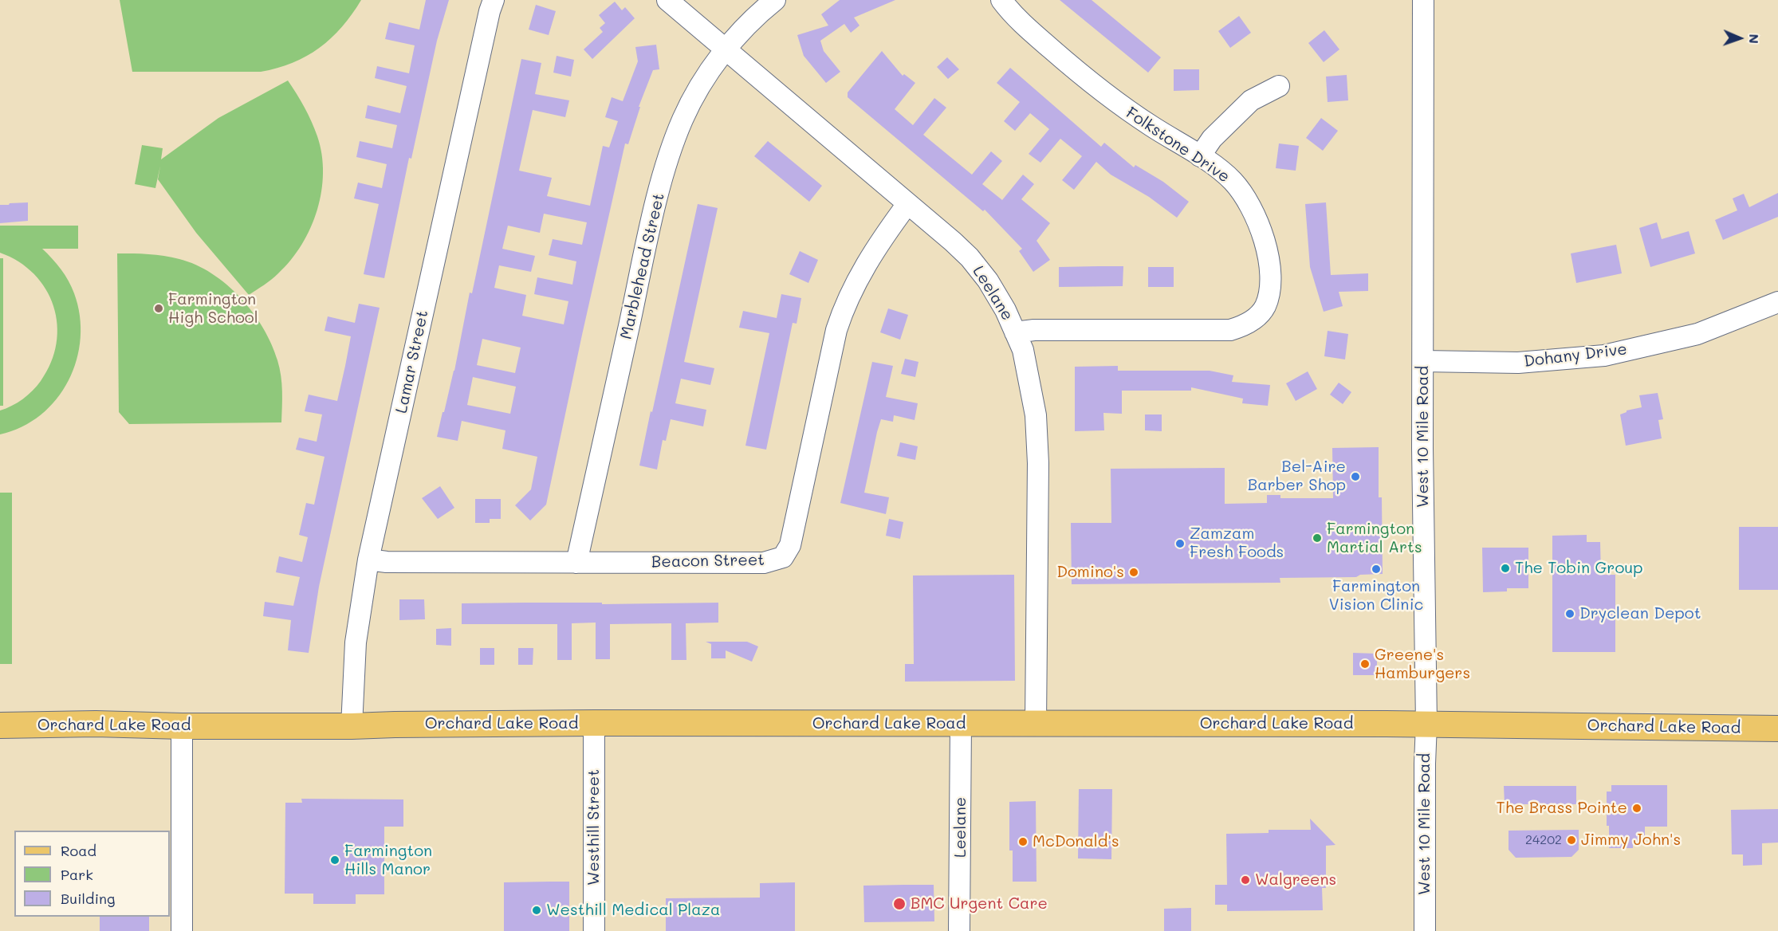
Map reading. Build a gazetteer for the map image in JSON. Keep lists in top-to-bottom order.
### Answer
{
  "streets": {
    "main road": ["Orchard Lake Road"],
    "street": [
      "Folkstone Drive",
      "Marblehead Street",
      "Leelane",
      "Dohany Drive",
      "Lamar Street",
      "West 10 Mile Road",
      "Beacon Street",
      "Westhill Street"
    ]
  },
  "crossings": [
    ["Folkstone Drive", "Leelane"],
    ["Marblehead Street", "Leelane"],
    ["Marblehead Street", "Beacon Street"],
    ["Leelane", "Beacon Street"],
    ["Leelane", "Orchard Lake Road"],
    ["Dohany Drive", "West 10 Mile Road"],
    ["Lamar Street", "Beacon Street"],
    ["Lamar Street", "Orchard Lake Road"],
    ["West 10 Mile Road", "Orchard Lake Road"],
    ["Orchard Lake Road", "Westhill Street"]
  ],
  "places": [
    "Farmington High School",
    "Bel-Aire Barber Shop",
    "Farmington Martial Arts",
    "Zamzam Fresh Foods",
    "The Tobin Group",
    "Farmington Vision Clinic",
    "Domino's",
    "Dryclean Depot",
    "Greene's Hamburgers",
    "The Brass Pointe",
    "Jimmy John's",
    "McDonald's",
    "Farmington Hills Manor",
    "Walgreens",
    "BMC Urgent Care",
    "Westhill Medical Plaza"
  ],
  "house_numbers": ["24202"],
  "legend": ["Road", "Park", "Building"],
  "north": "right"
}
